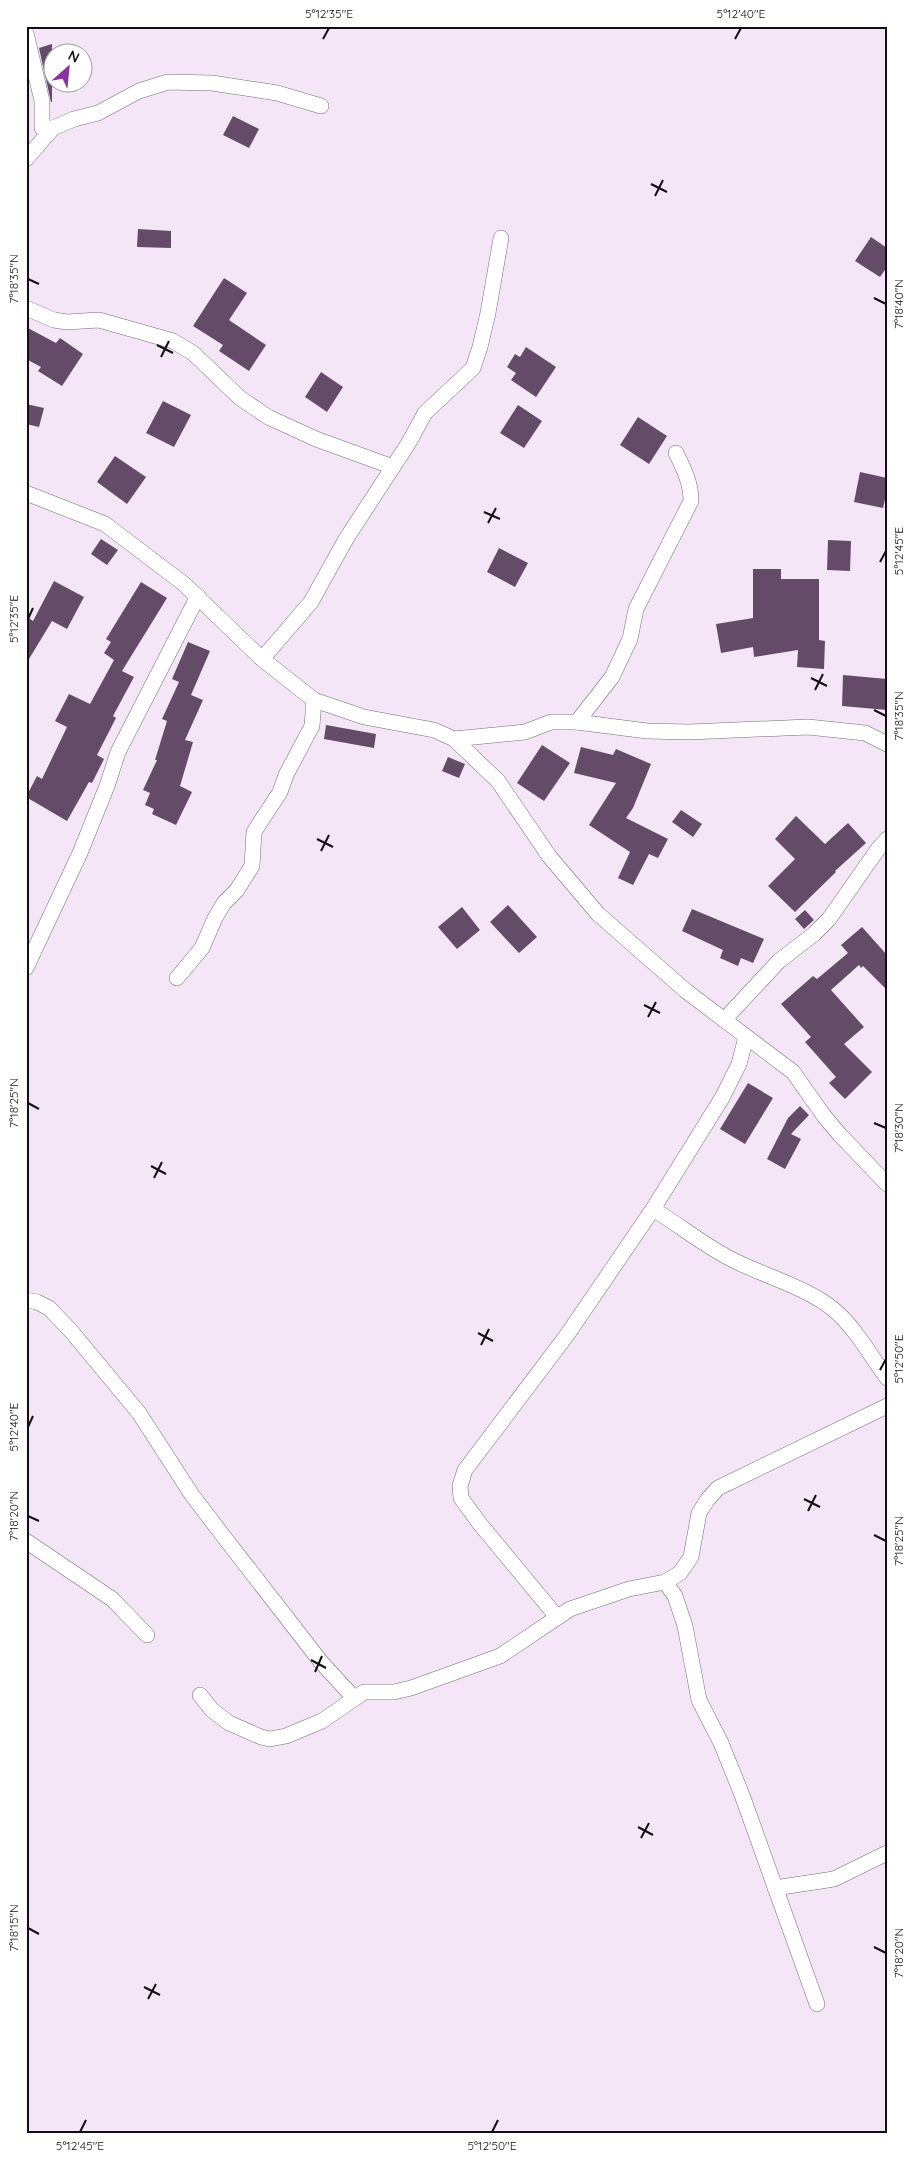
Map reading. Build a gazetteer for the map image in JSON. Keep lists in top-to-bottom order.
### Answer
{
  "north": "top right",
  "coordinates": [
    "5°12'35\"E",
    "5°12'40\"E",
    "7°18'35\"N",
    "7°18'40\"N",
    "5°12'45\"E",
    "7°18'25\"N",
    "7°18'30\"N",
    "5°12'50\"E",
    "7°18'20\"N",
    "7°18'15\"N"
  ]
}
